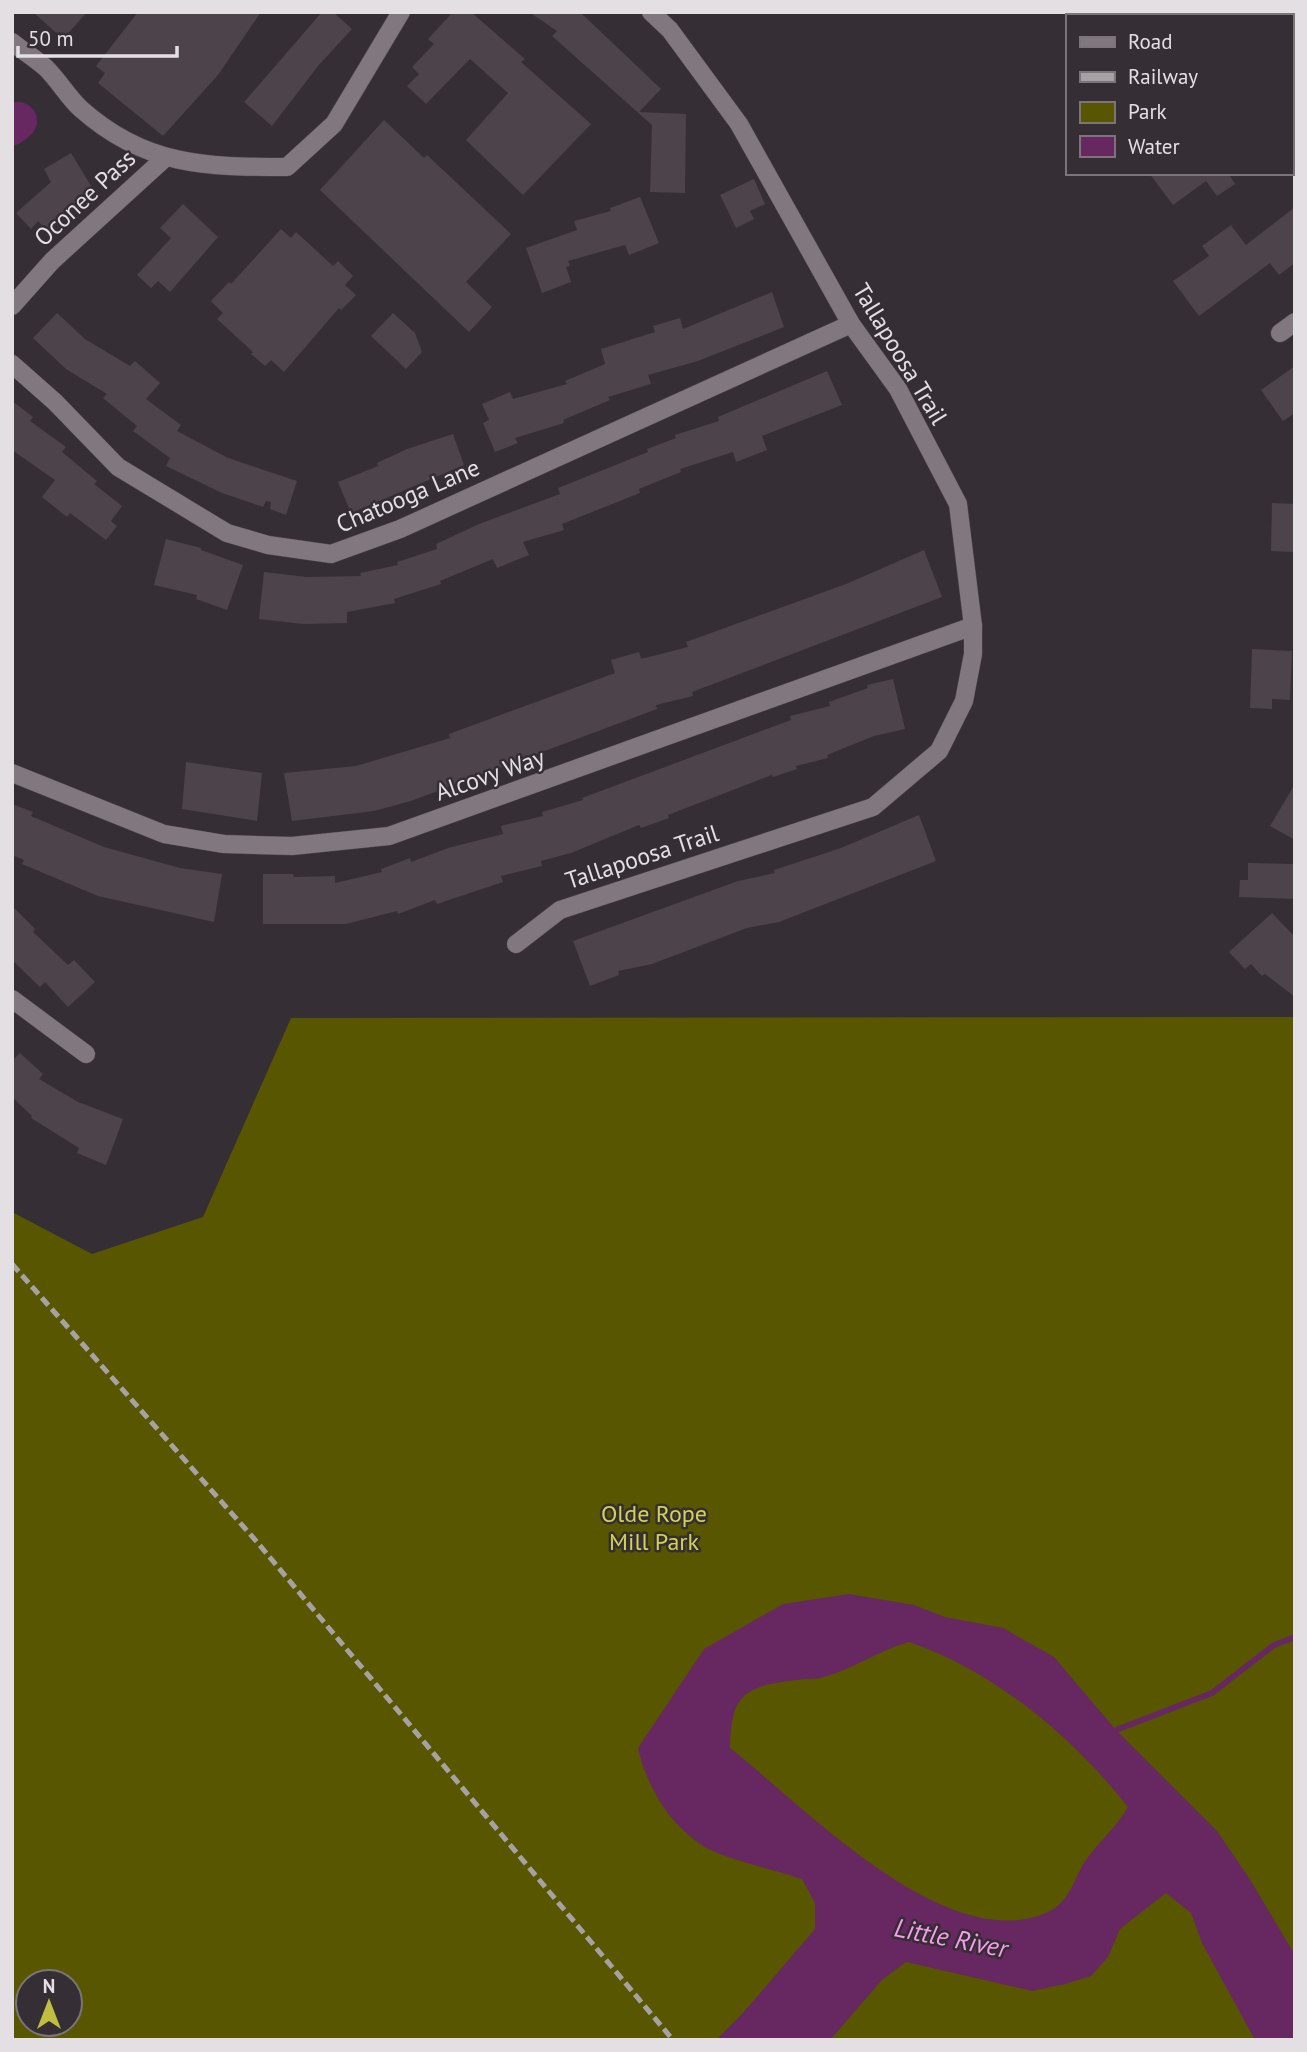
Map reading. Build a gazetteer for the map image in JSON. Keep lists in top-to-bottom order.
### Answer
{
  "streets": {
    "street": [
      "Oconee Pass",
      "Tallapoosa Trail",
      "Chatooga Lane",
      "Alcovy Way"
    ]
  },
  "crossings": [
    ["Tallapoosa Trail", "Chatooga Lane"],
    ["Tallapoosa Trail", "Alcovy Way"]
  ],
  "water": ["Little River"],
  "parks": ["Olde Rope Mill Park"],
  "legend": [
    "Road",
    "Railway",
    "Park",
    "Water"
  ],
  "scale_bar": "50 m",
  "north": "top"
}
